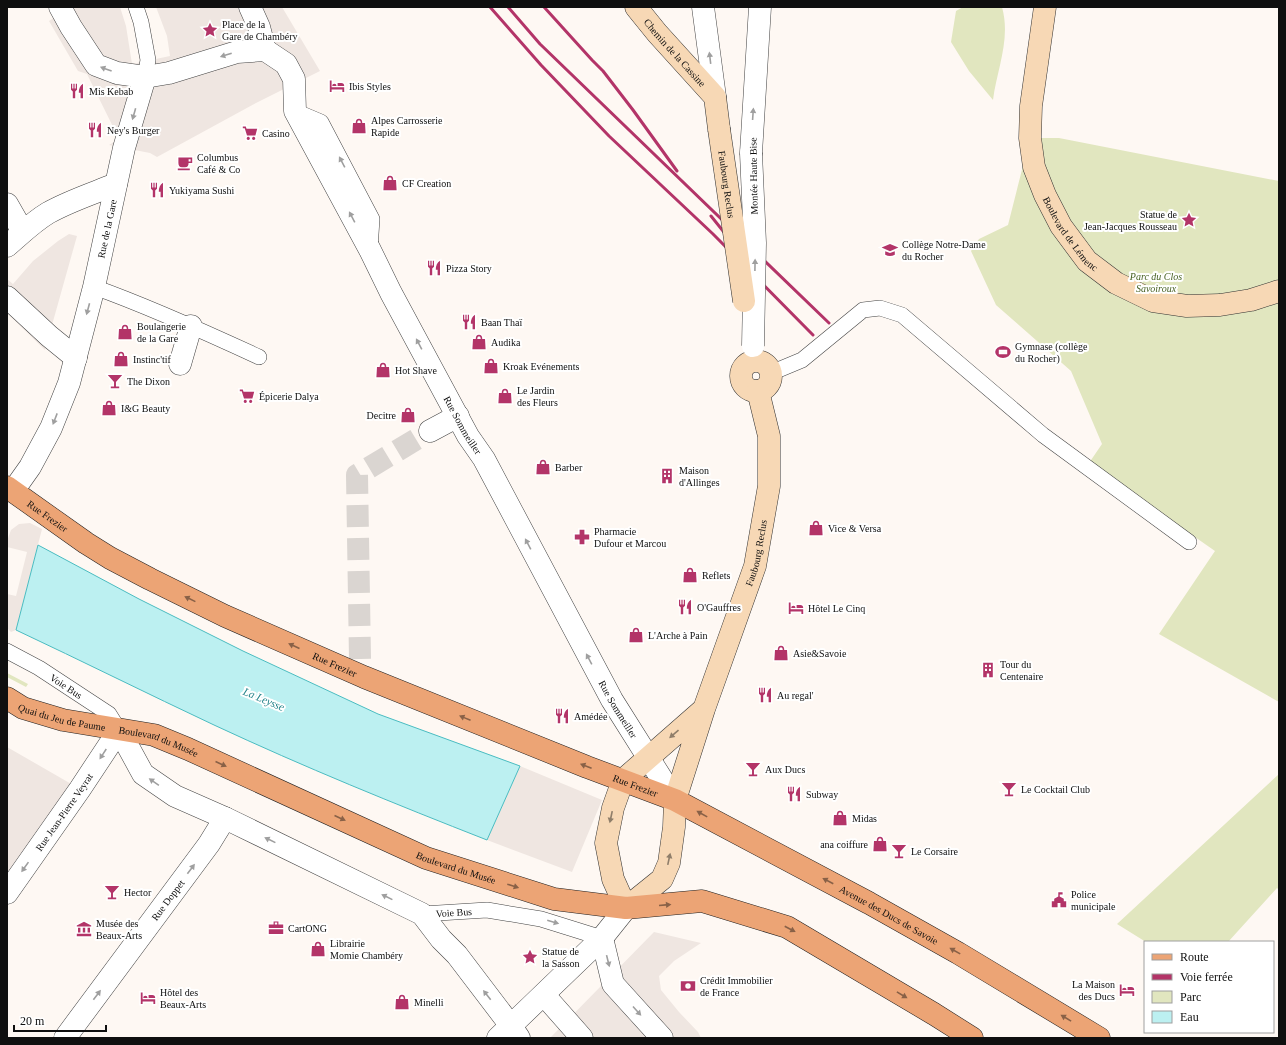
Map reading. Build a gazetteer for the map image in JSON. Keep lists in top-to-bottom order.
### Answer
{
  "streets": {
    "main road": [
      "Chemin de la Cassine",
      "Faubourg Reclus",
      "Boulevard de Lémenc",
      "Rue Frezier",
      "Quai du Jeu de Paume",
      "Boulevard du Musée",
      "Avenue des Ducs de Savoie"
    ],
    "street": [
      "Montée Haute Bise",
      "Rue de la Gare",
      "Rue Sommeiller",
      "Rue Jean-Pierre Veyrat",
      "Rue Doppet"
    ],
    "lane": ["Voie Bus"]
  },
  "crossings": [
    ["Chemin de la Cassine", "Faubourg Reclus"],
    ["Montée Haute Bise", "Faubourg Reclus"],
    ["Faubourg Reclus", "Rue Sommeiller"],
    ["Faubourg Reclus", "Rue Frezier"],
    ["Faubourg Reclus", "Boulevard du Musée"],
    ["Faubourg Reclus", "Avenue des Ducs de Savoie"],
    ["Rue de la Gare", "Rue Frezier"],
    ["Rue Sommeiller", "Rue Frezier"],
    ["Rue Sommeiller", "Avenue des Ducs de Savoie"],
    ["Rue Frezier", "Avenue des Ducs de Savoie"],
    ["Voie Bus", "Quai du Jeu de Paume"],
    ["Voie Bus", "Boulevard du Musée"],
    ["Voie Bus", "Rue Jean-Pierre Veyrat"],
    ["Quai du Jeu de Paume", "Boulevard du Musée"],
    ["Quai du Jeu de Paume", "Rue Jean-Pierre Veyrat"],
    ["Boulevard du Musée", "Rue Jean-Pierre Veyrat"],
    ["Boulevard du Musée", "Rue Doppet"]
  ],
  "one_way": [
    "Montée Haute Bise",
    "Rue de la Gare",
    "Rue Sommeiller",
    "Rue Frezier",
    "Voie Bus",
    "Rue Jean-Pierre Veyrat",
    "Rue Doppet"
  ],
  "water": ["La Leysse"],
  "parks": ["Parc du Clos Savoiroux"],
  "places": {
    "place": ["Place de la Gare de Chambéry", "Statue de Jean-Jacques Rousseau", "Statue de la Sasson"],
    "hotel": [
      "Ibis Styles",
      "Hôtel Le Cinq",
      "La Maison des Ducs",
      "Hôtel des Beaux-Arts"
    ],
    "restaurant": [
      "Mis Kebab",
      "Ney's Burger",
      "Yukiyama Sushi",
      "Pizza Story",
      "Baan Thaï",
      "O'Gauffres",
      "Au regal'",
      "Amédée",
      "Subway"
    ],
    "shop": [
      "Alpes Carrosserie Rapide",
      "CF Creation",
      "Boulangerie de la Gare",
      "Audika",
      "Instinc'tif",
      "Kroak Evénements",
      "Hot Shave",
      "Le Jardin des Fleurs",
      "I&G Beauty",
      "Decitre",
      "Barber",
      "Vice & Versa",
      "Reflets",
      "L'Arche à Pain",
      "Asie&Savoie",
      "Midas",
      "ana coiffure",
      "Librairie Momie Chambéry",
      "Minelli"
    ],
    "supermarket": ["Casino", "Épicerie Dalya"],
    "cafe": ["Columbus Café & Co"],
    "school or university": ["Collège Notre-Dame du Rocher"],
    "sports": ["Gymnase (collège du Rocher)"],
    "bar": [
      "The Dixon",
      "Aux Ducs",
      "Le Cocktail Club",
      "Le Corsaire",
      "Hector"
    ],
    "building": ["Maison d'Allinges", "Tour du Centenaire"],
    "pharmacy": ["Pharmacie Dufour et Marcou"],
    "public building": ["Police municipale"],
    "office": ["CartONG"],
    "museum": ["Musée des Beaux-Arts"],
    "bank": ["Crédit Immobilier de France"]
  },
  "legend": [
    "Route",
    "Voie ferrée",
    "Parc",
    "Eau"
  ],
  "scale_bar": "20 m"
}
